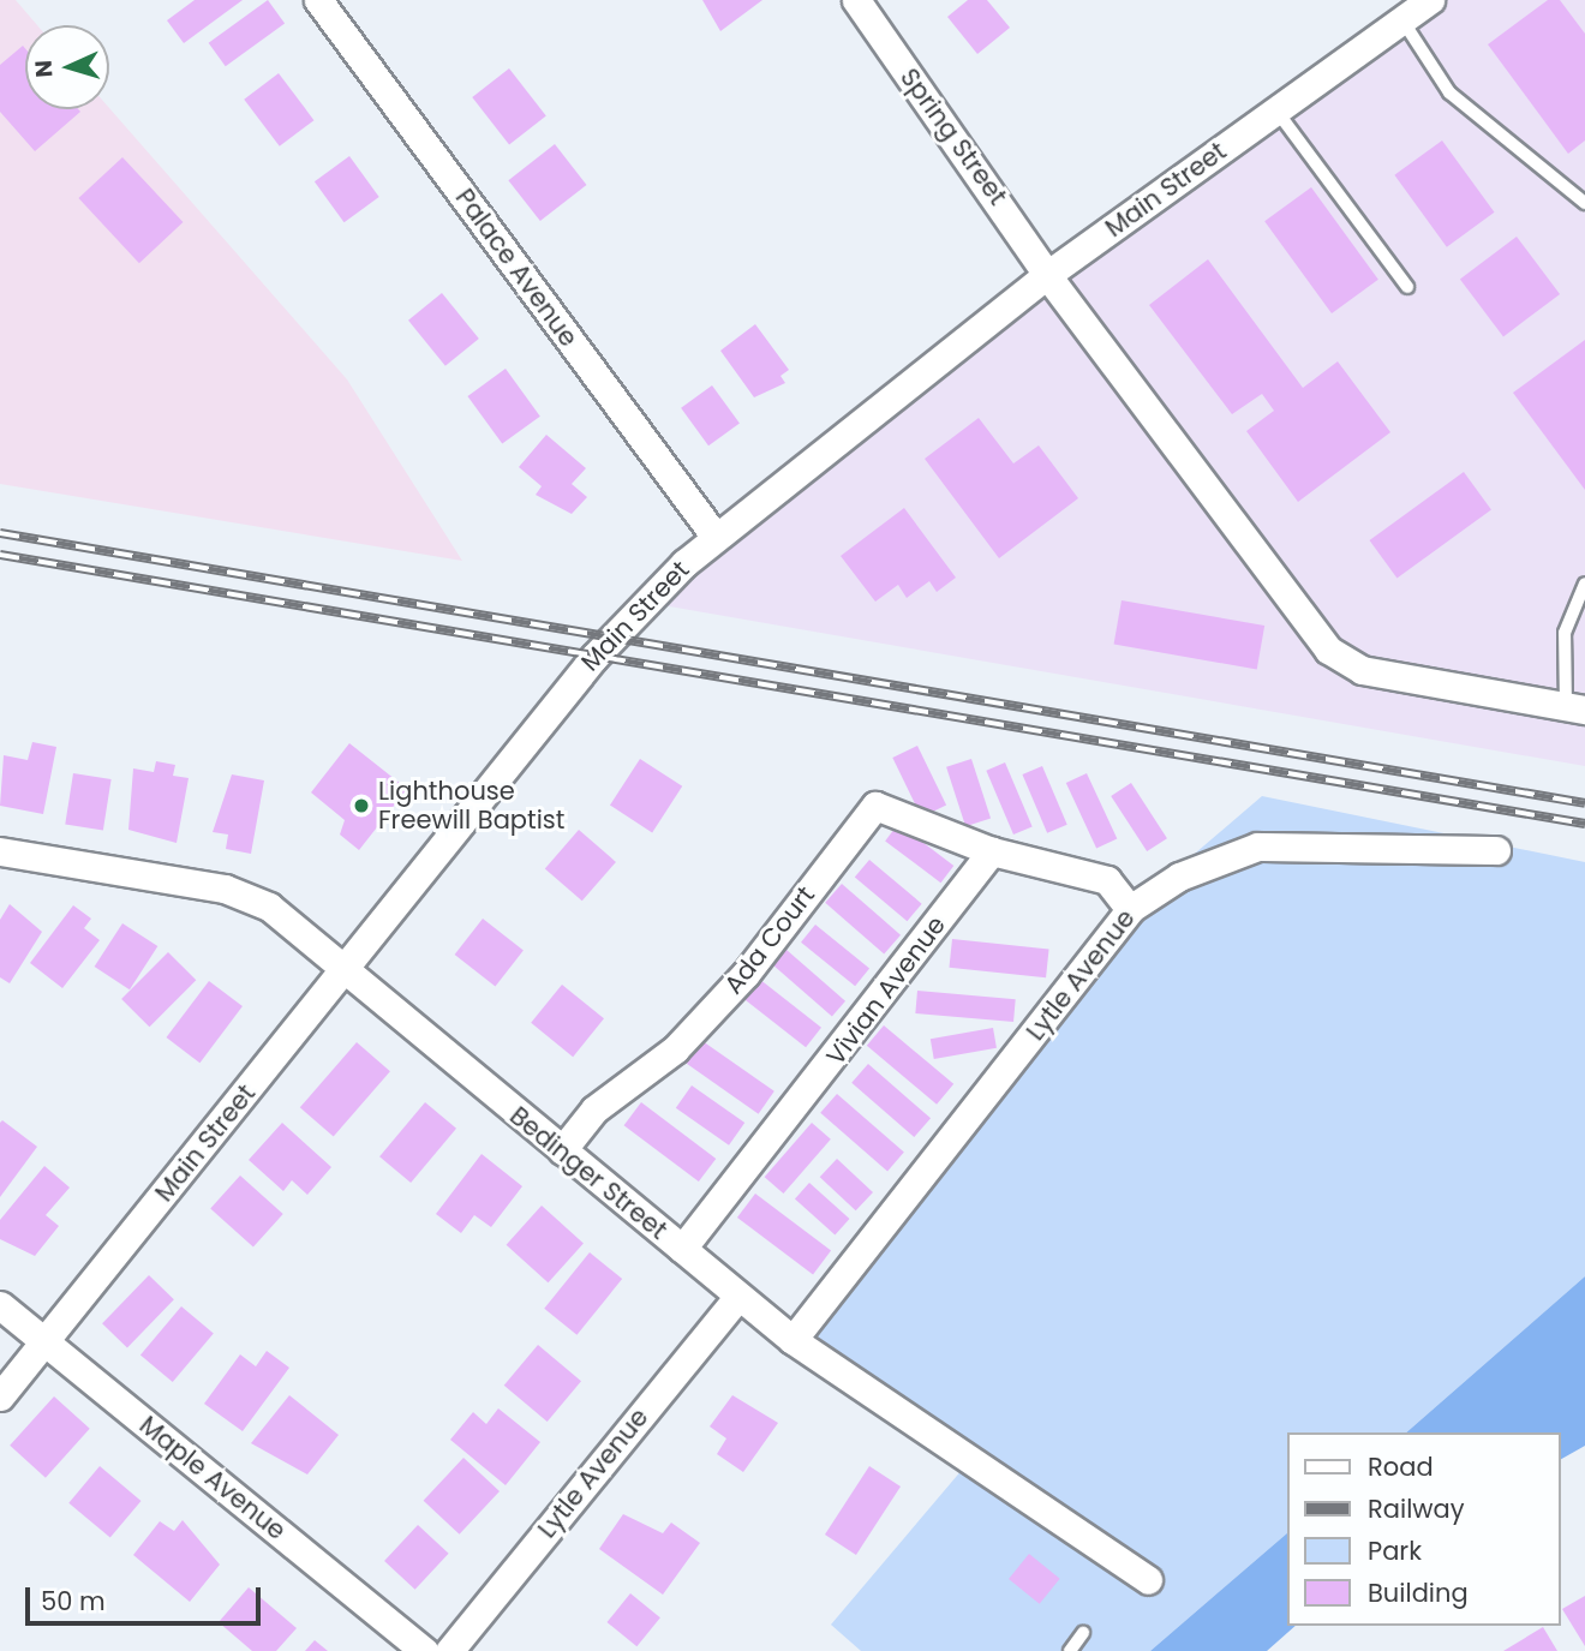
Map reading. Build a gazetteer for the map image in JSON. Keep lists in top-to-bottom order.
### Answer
{
  "streets": {
    "street": [
      "Spring Street",
      "Main Street",
      "Palace Avenue",
      "Ada Court",
      "Lytle Avenue",
      "Vivian Avenue",
      "Bedinger Street",
      "Maple Avenue"
    ]
  },
  "crossings": [
    ["Spring Street", "Main Street"],
    ["Main Street", "Palace Avenue"],
    ["Main Street", "Bedinger Street"],
    ["Main Street", "Maple Avenue"],
    ["Ada Court", "Vivian Avenue"],
    ["Ada Court", "Bedinger Street"],
    ["Lytle Avenue", "Bedinger Street"],
    ["Vivian Avenue", "Bedinger Street"]
  ],
  "places": ["Lighthouse Freewill Baptist"],
  "legend": [
    "Road",
    "Railway",
    "Park",
    "Building"
  ],
  "scale_bar": "50 m",
  "north": "left"
}
